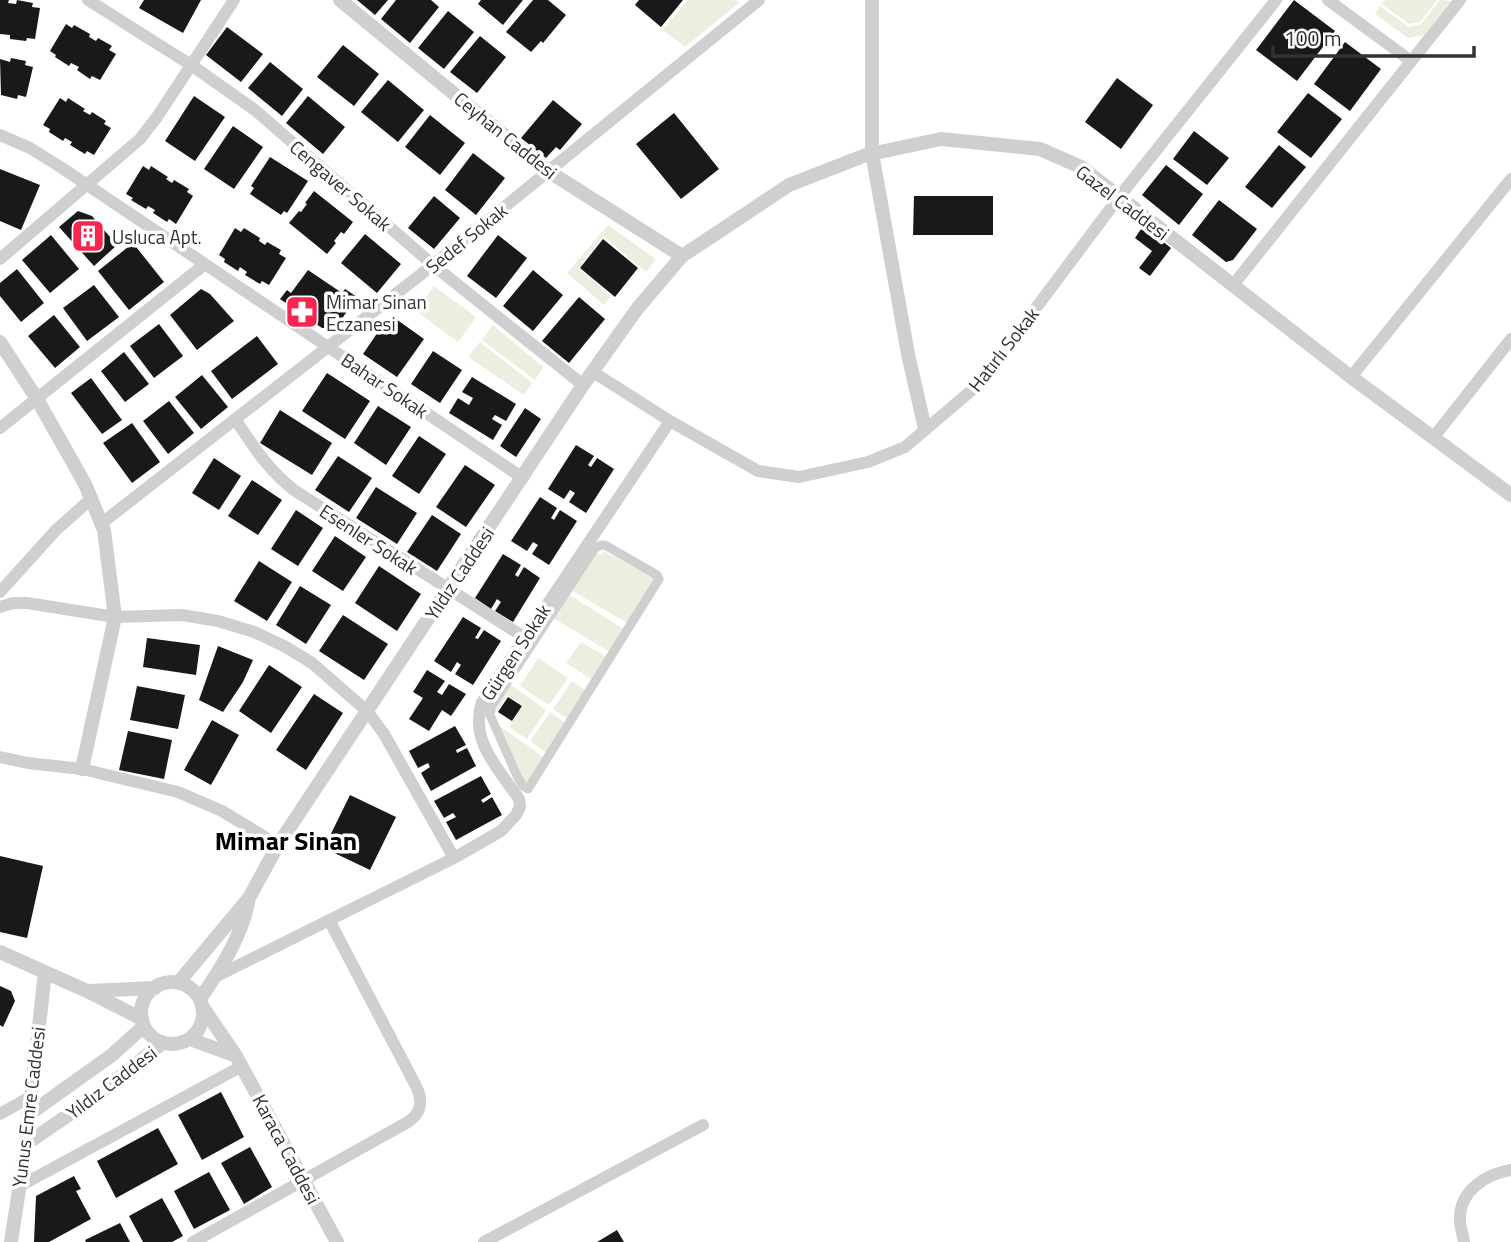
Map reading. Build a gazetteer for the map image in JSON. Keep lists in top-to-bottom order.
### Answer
{
  "streets": {
    "street": [
      "Ceyhan Caddesi",
      "Cengaver Sokak",
      "Gazel Caddesi",
      "Sedef Sokak",
      "Hatırlı Sokak",
      "Bahar Sokak",
      "Esenler Sokak",
      "Yıldız Caddesi",
      "Gürgen Sokak",
      "Yunus Emre Caddesi",
      "Karaca Caddesi"
    ]
  },
  "crossings": [
    ["Ceyhan Caddesi", "Gazel Caddesi"],
    ["Ceyhan Caddesi", "Sedef Sokak"],
    ["Ceyhan Caddesi", "Yıldız Caddesi"],
    ["Cengaver Sokak", "Sedef Sokak"],
    ["Cengaver Sokak", "Yıldız Caddesi"],
    ["Gazel Caddesi", "Hatırlı Sokak"],
    ["Gazel Caddesi", "Yıldız Caddesi"],
    ["Sedef Sokak", "Bahar Sokak"],
    ["Sedef Sokak", "Esenler Sokak"],
    ["Hatırlı Sokak", "Yıldız Caddesi"],
    ["Hatırlı Sokak", "Gürgen Sokak"],
    ["Bahar Sokak", "Yıldız Caddesi"],
    ["Esenler Sokak", "Yıldız Caddesi"],
    ["Esenler Sokak", "Gürgen Sokak"],
    ["Yıldız Caddesi", "Gürgen Sokak"],
    ["Yıldız Caddesi", "Yunus Emre Caddesi"],
    ["Yıldız Caddesi", "Karaca Caddesi"]
  ],
  "districts": ["Mimar Sinan"],
  "places": {
    "building": ["Usluca Apt."],
    "pharmacy": ["Mimar Sinan Eczanesi"]
  },
  "scale_bar": "100 m"
}
